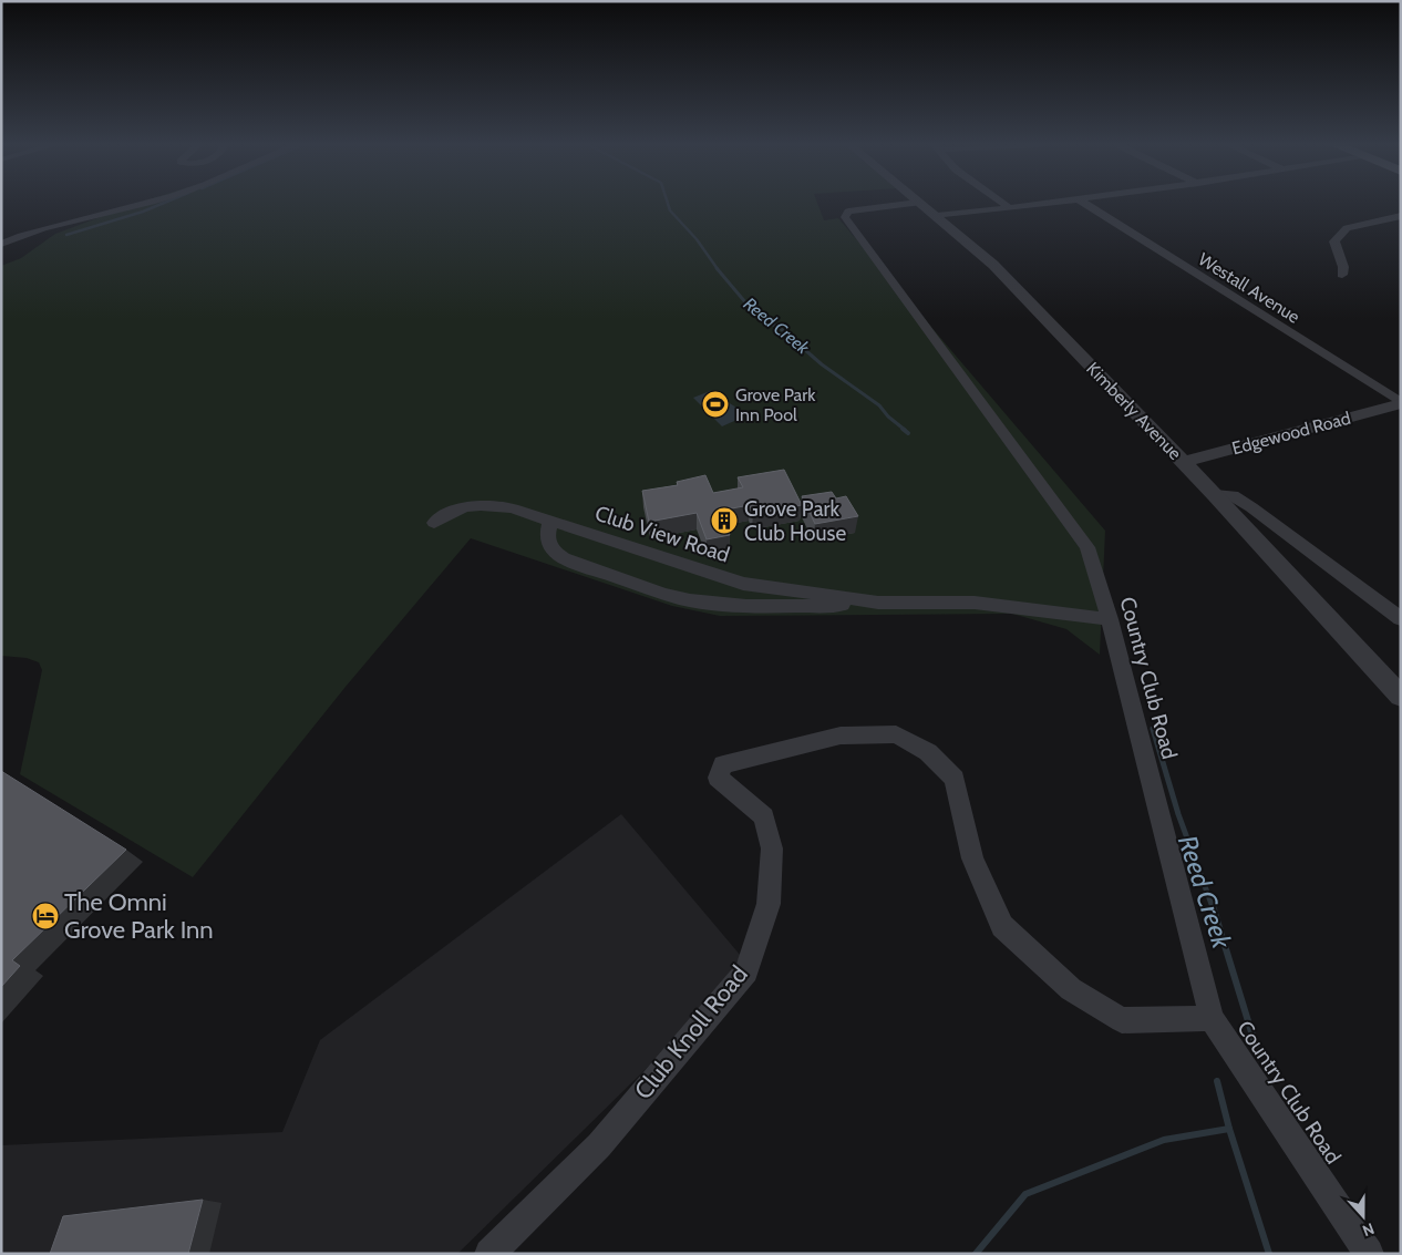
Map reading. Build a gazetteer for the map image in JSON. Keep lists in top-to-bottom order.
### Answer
{
  "streets": {
    "street": [
      "Westall Avenue",
      "Kimberly Avenue",
      "Edgewood Road",
      "Club View Road",
      "Country Club Road",
      "Club Knoll Road"
    ]
  },
  "crossings": [
    ["Westall Avenue", "Edgewood Road"],
    ["Kimberly Avenue", "Edgewood Road"],
    ["Kimberly Avenue", "Country Club Road"],
    ["Club View Road", "Country Club Road"],
    ["Country Club Road", "Club Knoll Road"]
  ],
  "water": ["Reed Creek"],
  "places": {
    "sports": ["Grove Park Inn Pool"],
    "building": ["Grove Park Club House"],
    "hotel": ["The Omni Grove Park Inn"]
  },
  "north": "bottom"
}
